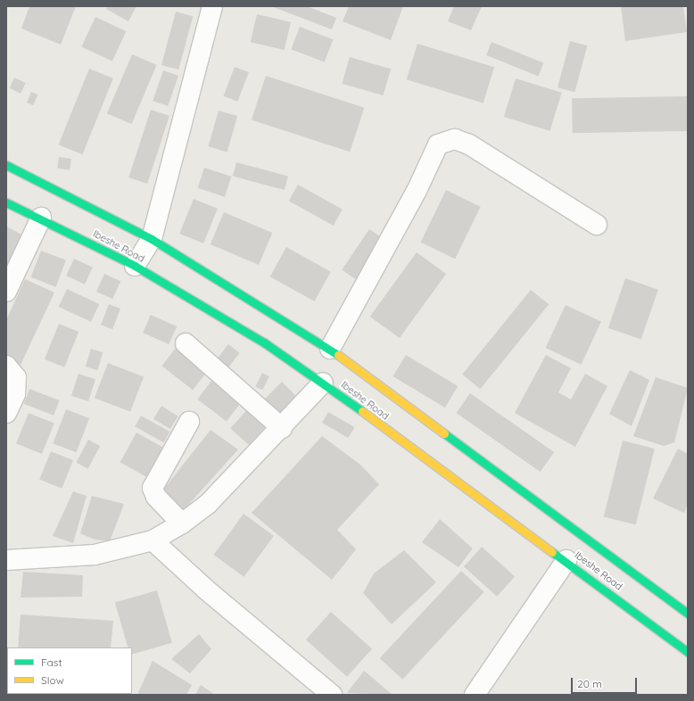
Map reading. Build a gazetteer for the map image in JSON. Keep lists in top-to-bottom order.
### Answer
{
  "streets": {
    "main road": ["Ibeshe Road"]
  },
  "legend": ["Fast", "Slow"],
  "scale_bar": "20 m"
}
